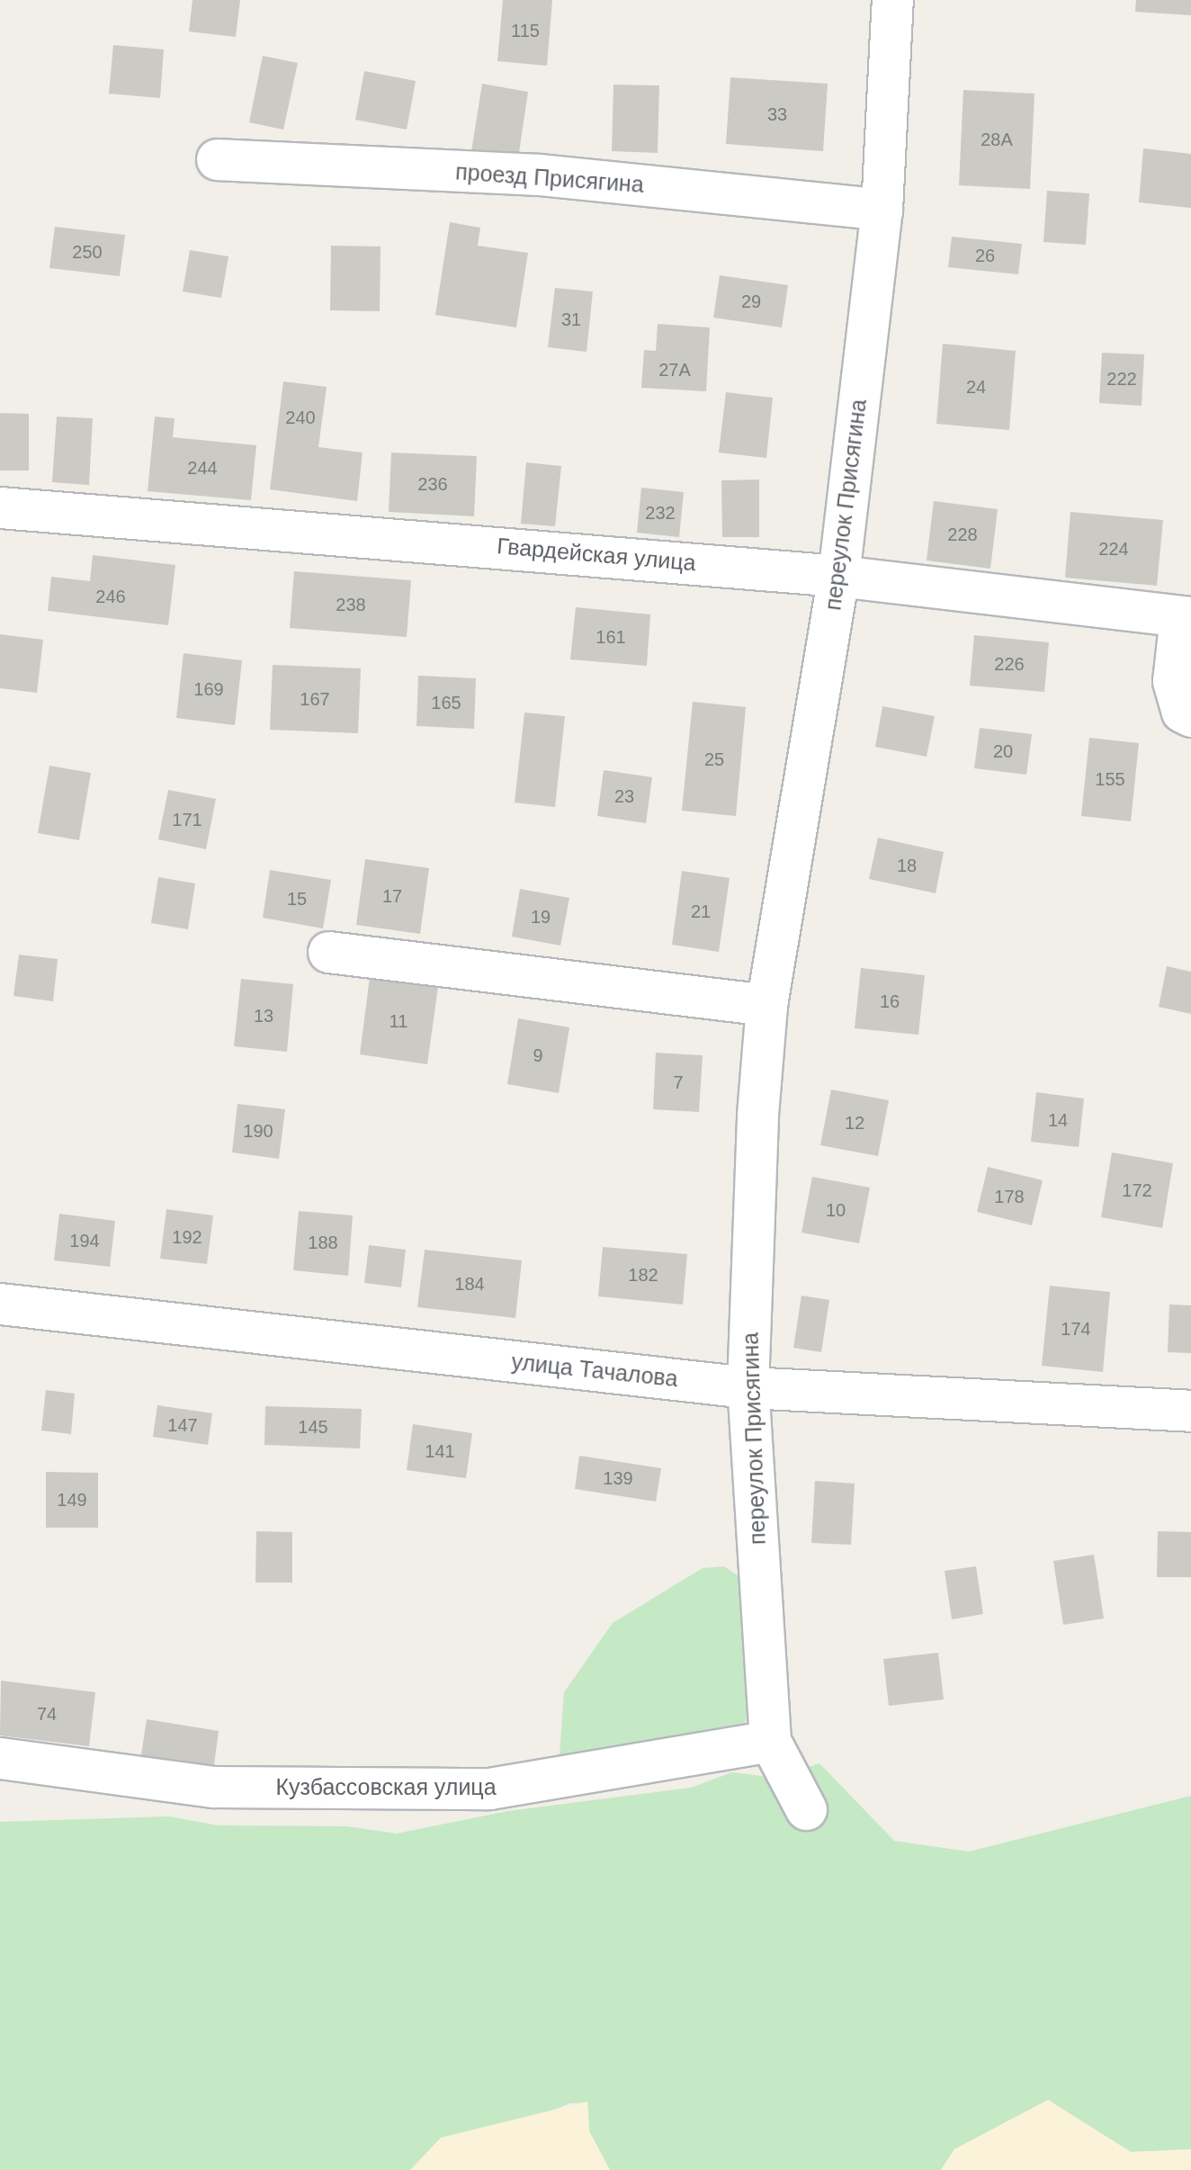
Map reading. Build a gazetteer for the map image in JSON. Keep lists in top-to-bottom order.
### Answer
{
  "streets": {
    "street": [
      "проезд Присягина",
      "переулок Присягина",
      "Гвардейская улица",
      "улица Тачалова",
      "Кузбассовская улица"
    ]
  },
  "crossings": [
    ["проезд Присягина", "переулок Присягина"],
    ["переулок Присягина", "Гвардейская улица"],
    ["переулок Присягина", "улица Тачалова"],
    ["переулок Присягина", "Кузбассовская улица"]
  ],
  "house_numbers": [
    "115",
    "33",
    "28А",
    "250",
    "26",
    "29",
    "31",
    "27А",
    "222",
    "24",
    "240",
    "244",
    "236",
    "232",
    "228",
    "224",
    "246",
    "238",
    "161",
    "226",
    "169",
    "167",
    "165",
    "20",
    "25",
    "155",
    "23",
    "171",
    "18",
    "17",
    "15",
    "21",
    "19",
    "16",
    "13",
    "11",
    "9",
    "7",
    "14",
    "12",
    "190",
    "172",
    "178",
    "10",
    "192",
    "194",
    "188",
    "182",
    "184",
    "174",
    "147",
    "145",
    "141",
    "139",
    "149",
    "74"
  ]
}
